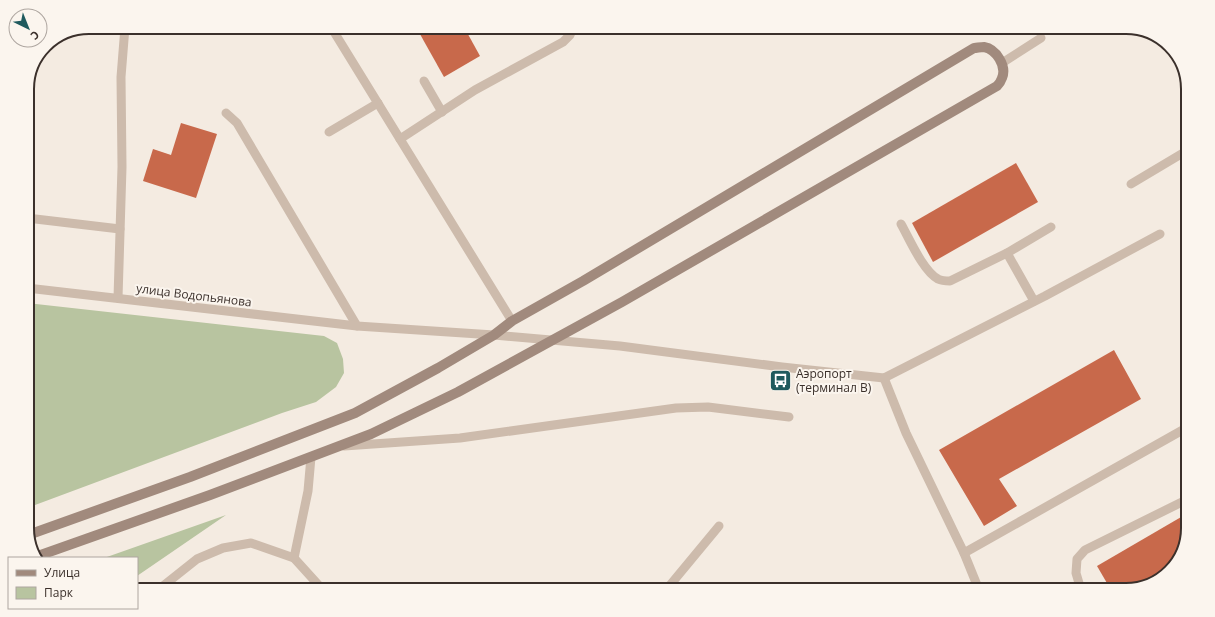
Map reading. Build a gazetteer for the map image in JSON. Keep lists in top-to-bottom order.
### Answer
{
  "streets": {
    "lane": ["улица Водопьянова"]
  },
  "places": {
    "bus stop": ["Аэропорт (терминал В)"]
  },
  "legend": ["Улица", "Парк"],
  "north": "bottom right"
}
